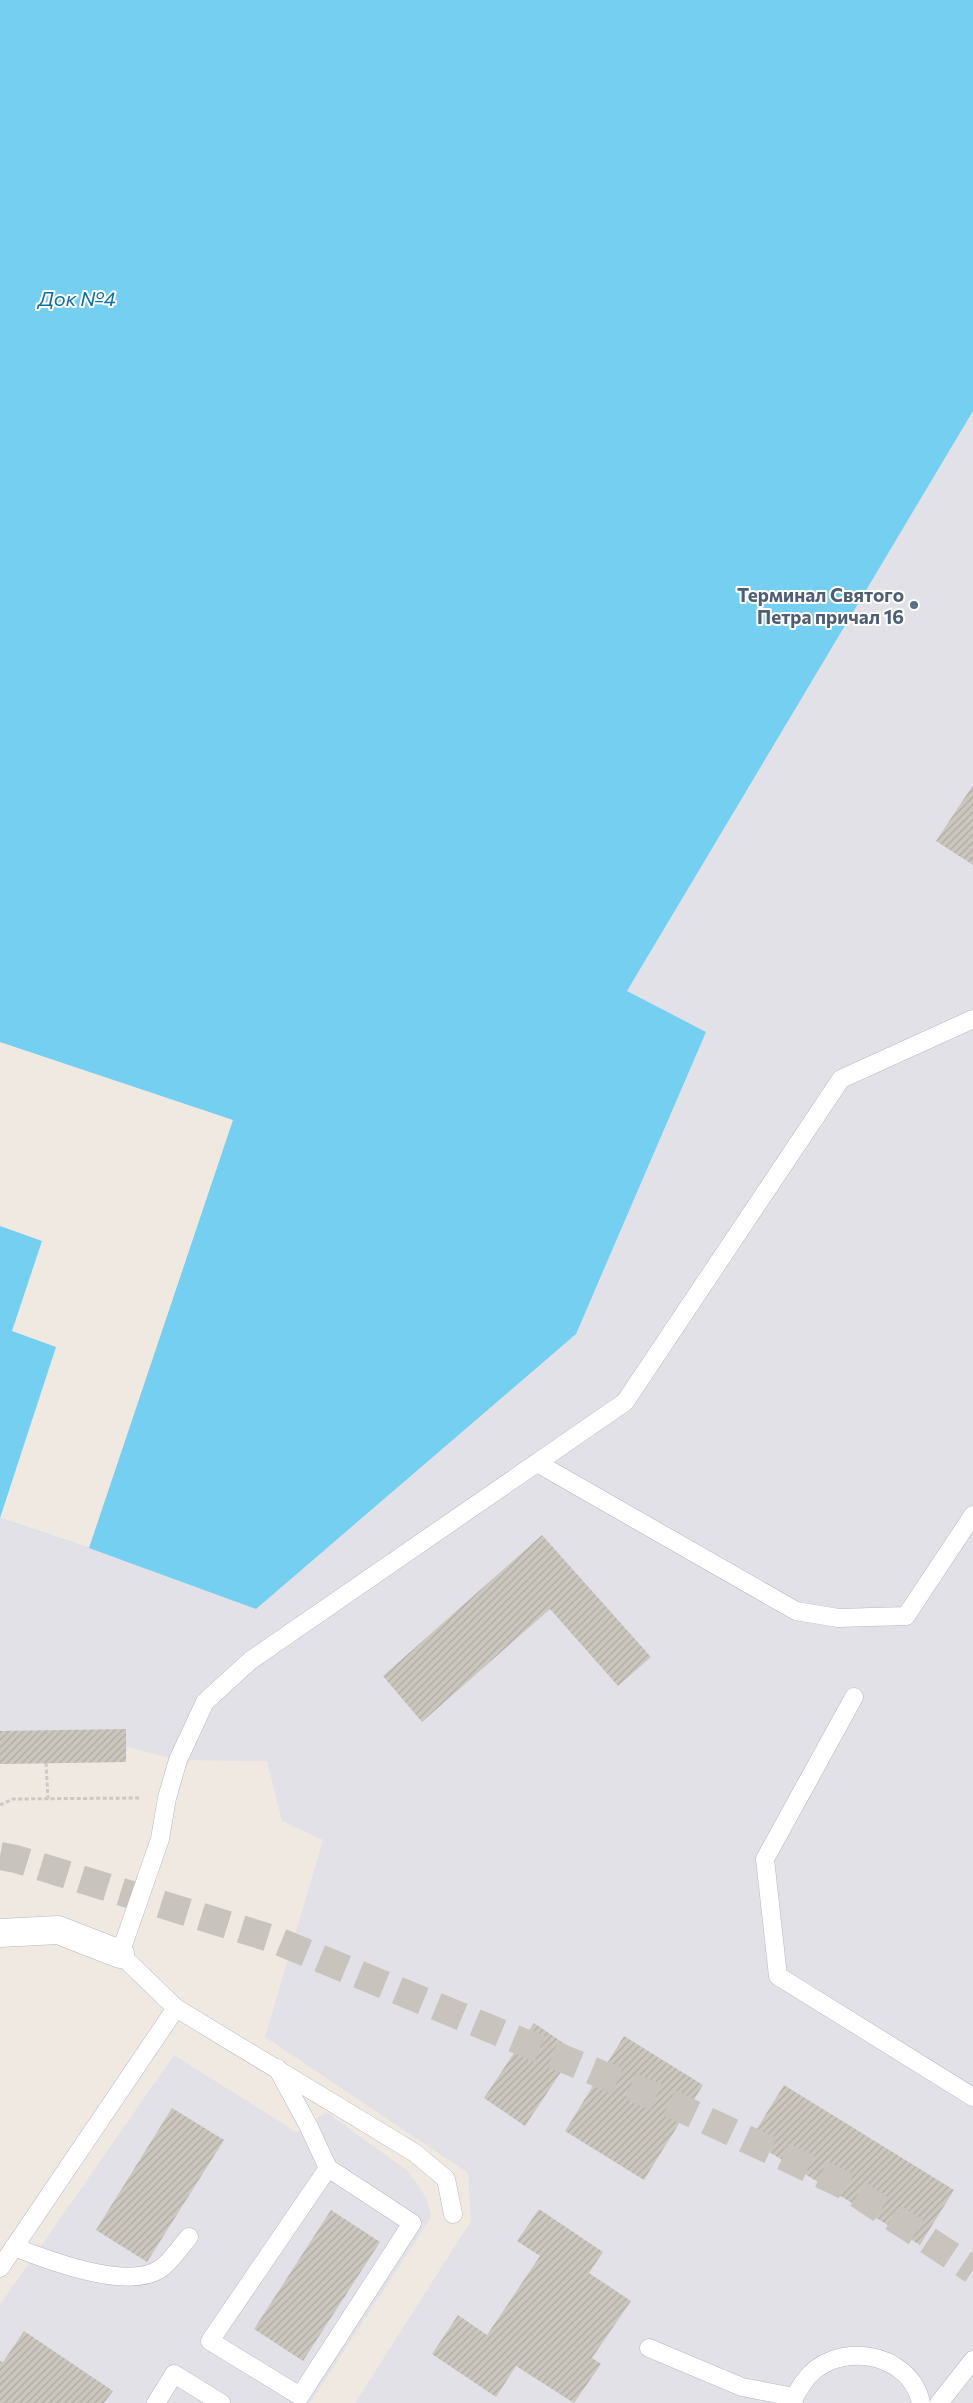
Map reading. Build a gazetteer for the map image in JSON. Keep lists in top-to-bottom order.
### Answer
{
  "water": ["Док №4"],
  "places": ["Терминал Святого Петра причал 16"]
}
